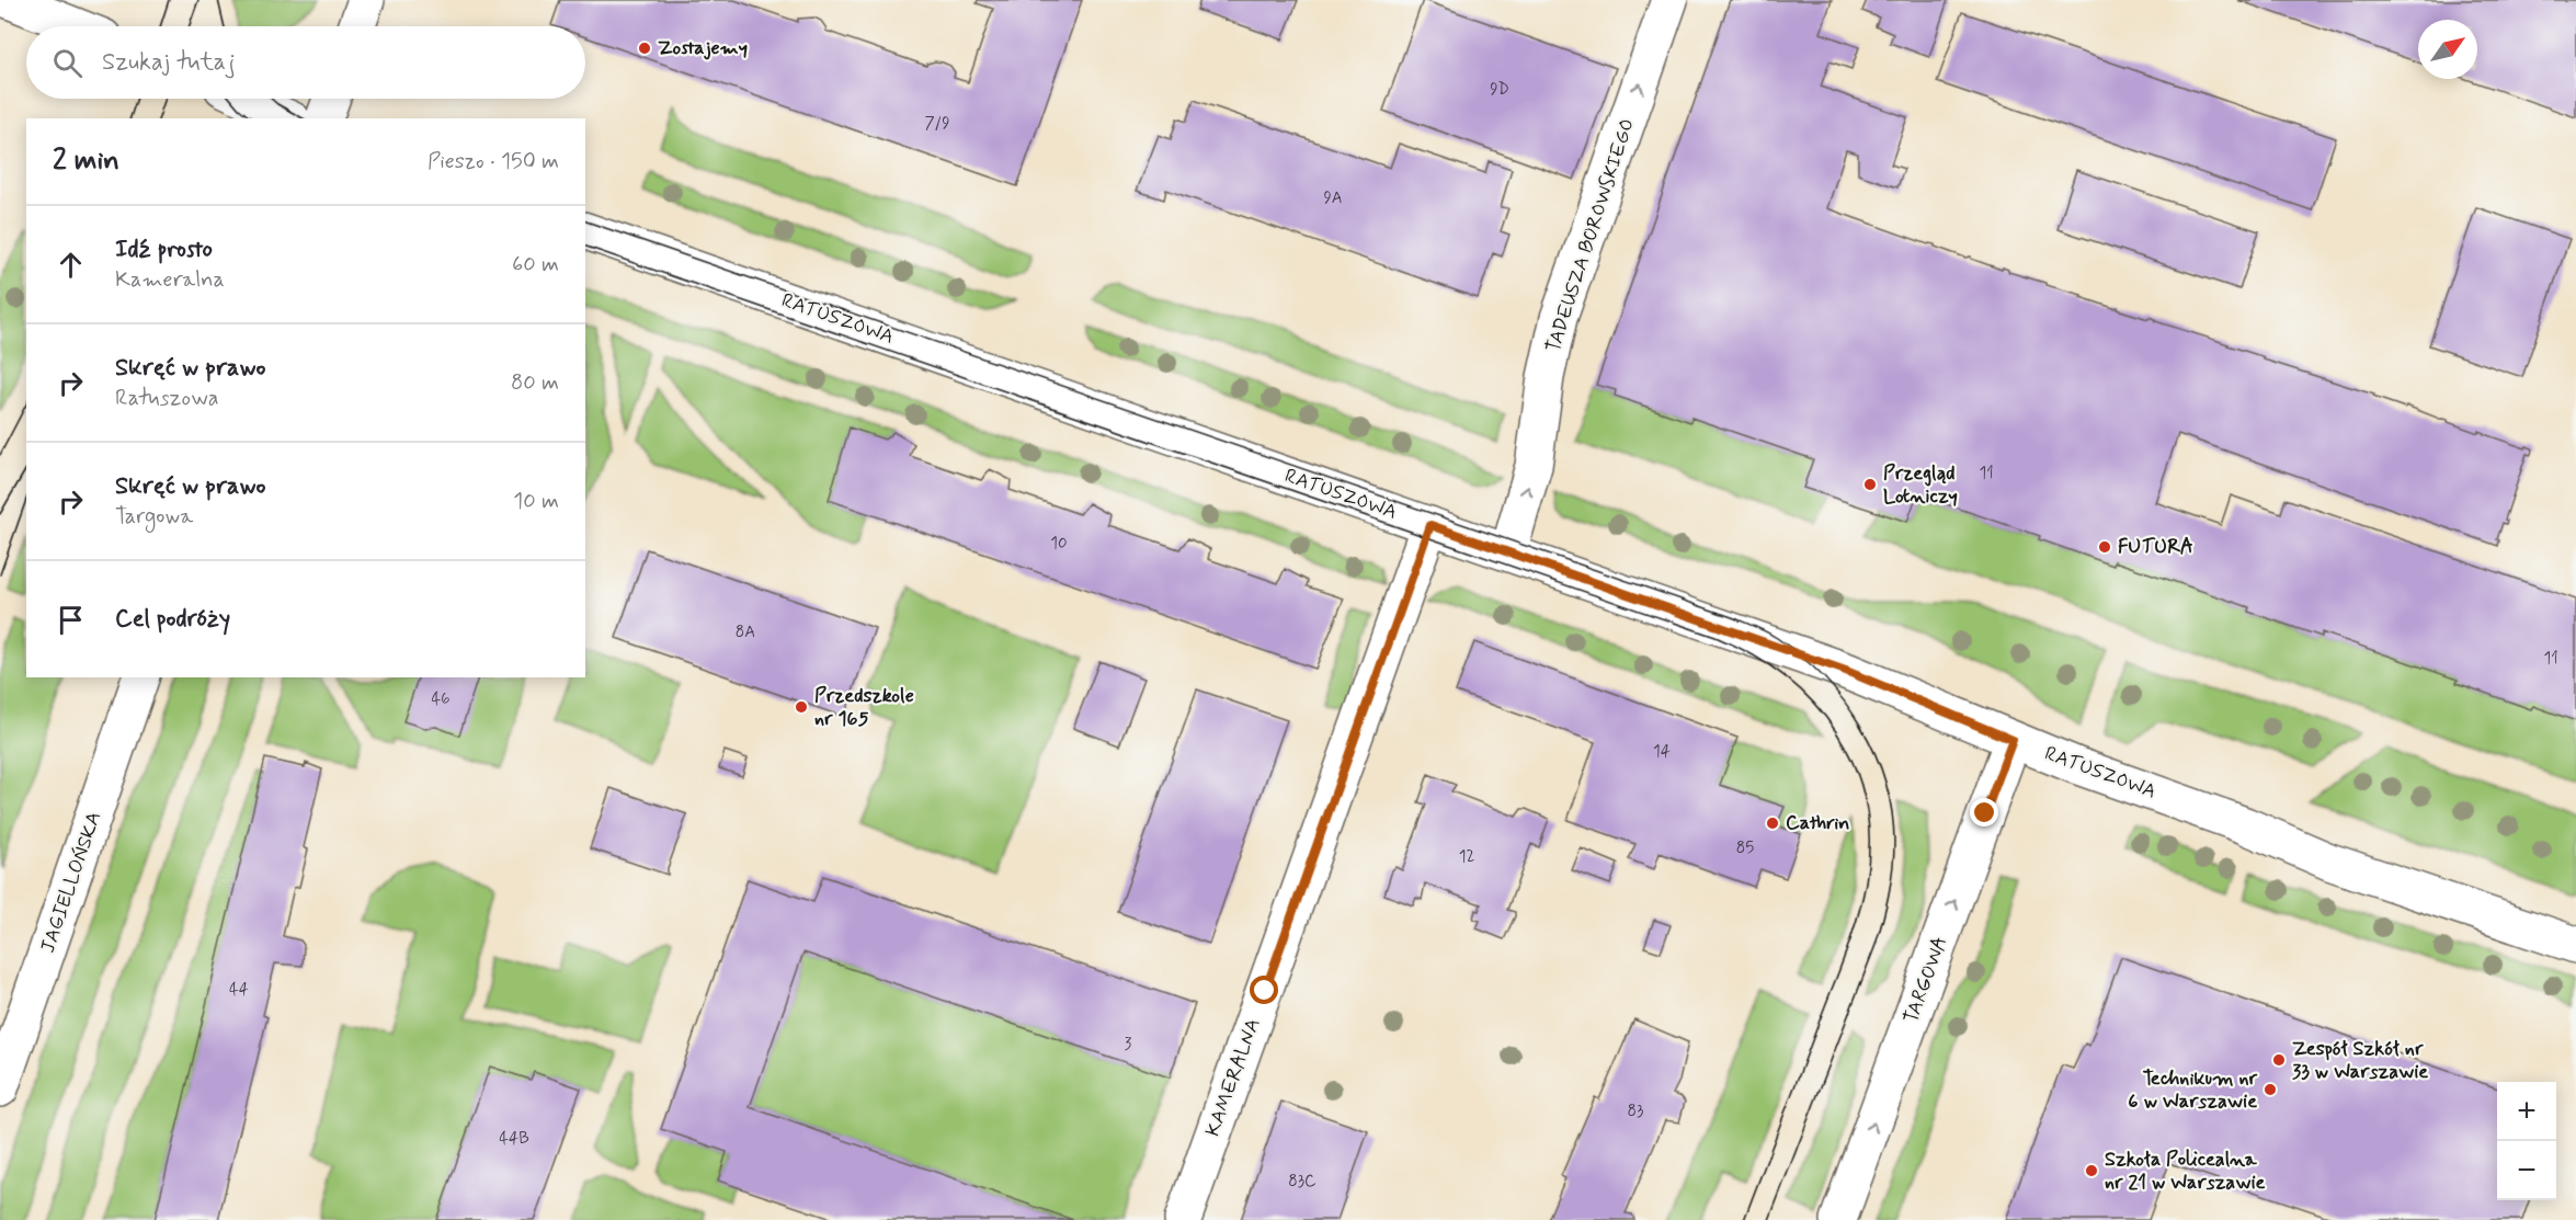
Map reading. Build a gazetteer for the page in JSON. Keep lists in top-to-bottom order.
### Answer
{
  "streets": {
    "street": [
      "TADEUSZA BOROWSKIEGO",
      "RATUSZOWA",
      "JAGIELLOŃSKA",
      "TARGOWA",
      "KAMERALNA"
    ]
  },
  "crossings": [
    ["TADEUSZA BOROWSKIEGO", "RATUSZOWA"],
    ["RATUSZOWA", "TARGOWA"],
    ["RATUSZOWA", "KAMERALNA"]
  ],
  "one_way": ["TADEUSZA BOROWSKIEGO", "TARGOWA"],
  "places": [
    "Zostajemy",
    "Przegląd Lotniczy",
    "FUTURA",
    "Przedszkole nr 165",
    "Cathrin",
    "Zespół Szkół nr 33 w Warszawie",
    "Technikum nr 6 w Warszawie",
    "Szkoła Policealna nr 21 w Warszawie"
  ],
  "house_numbers": [
    "9D",
    "7/9",
    "9A",
    "11",
    "10",
    "8A",
    "11",
    "46",
    "14",
    "85",
    "12",
    "44",
    "3",
    "83",
    "44B",
    "83C"
  ],
  "north": "top right",
  "page": {
    "search": "Szukaj tutaj",
    "heading": ["2 min", "Pieszo · 150 m"],
    "list": [
      ["Idź prosto", "Kameralna", "60 m"],
      ["Skręć w prawo", "Ratuszowa", "80 m"],
      ["Skręć w prawo", "Targowa", "10 m"],
      "Cel podróży"
    ],
    "map_buttons": ["+", "−"]
  }
}
